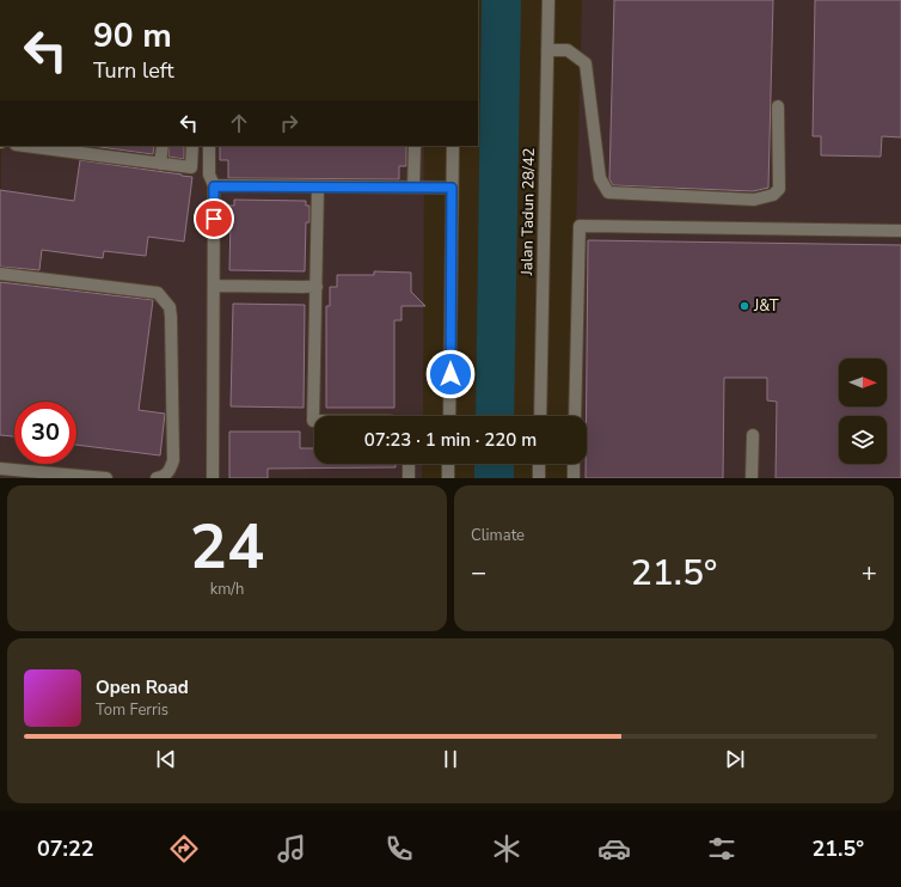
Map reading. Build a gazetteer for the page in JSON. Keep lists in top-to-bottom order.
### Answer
{
  "streets": {
    "street": ["Jalan Tadun 28/42"]
  },
  "places": ["J&T"],
  "north": "right",
  "page": {
    "turn": ["90 m", "Turn left"],
    "limit": "30",
    "trip": "07:23 · 1 min · 220 m",
    "tile": [
      ["24", "km/h"],
      "Climate"
    ],
    "heat": ["−", "21.5°", "+"],
    "song": ["Open Road", "Tom Ferris"],
    "tabs": ["07:22", "21.5°"]
  }
}
